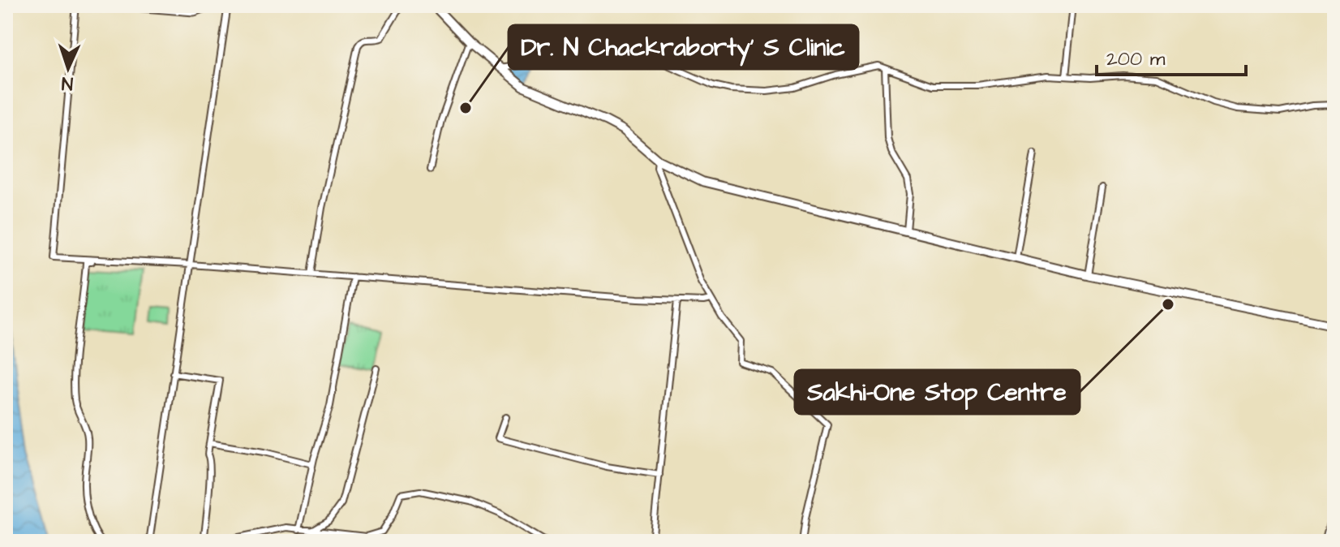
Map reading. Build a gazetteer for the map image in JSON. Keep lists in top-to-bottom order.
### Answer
{
  "places": ["Dr. N Chackraborty' S Clinic", "Sakhi-One Stop Centre"],
  "scale_bar": "200 m",
  "north": "bottom"
}
